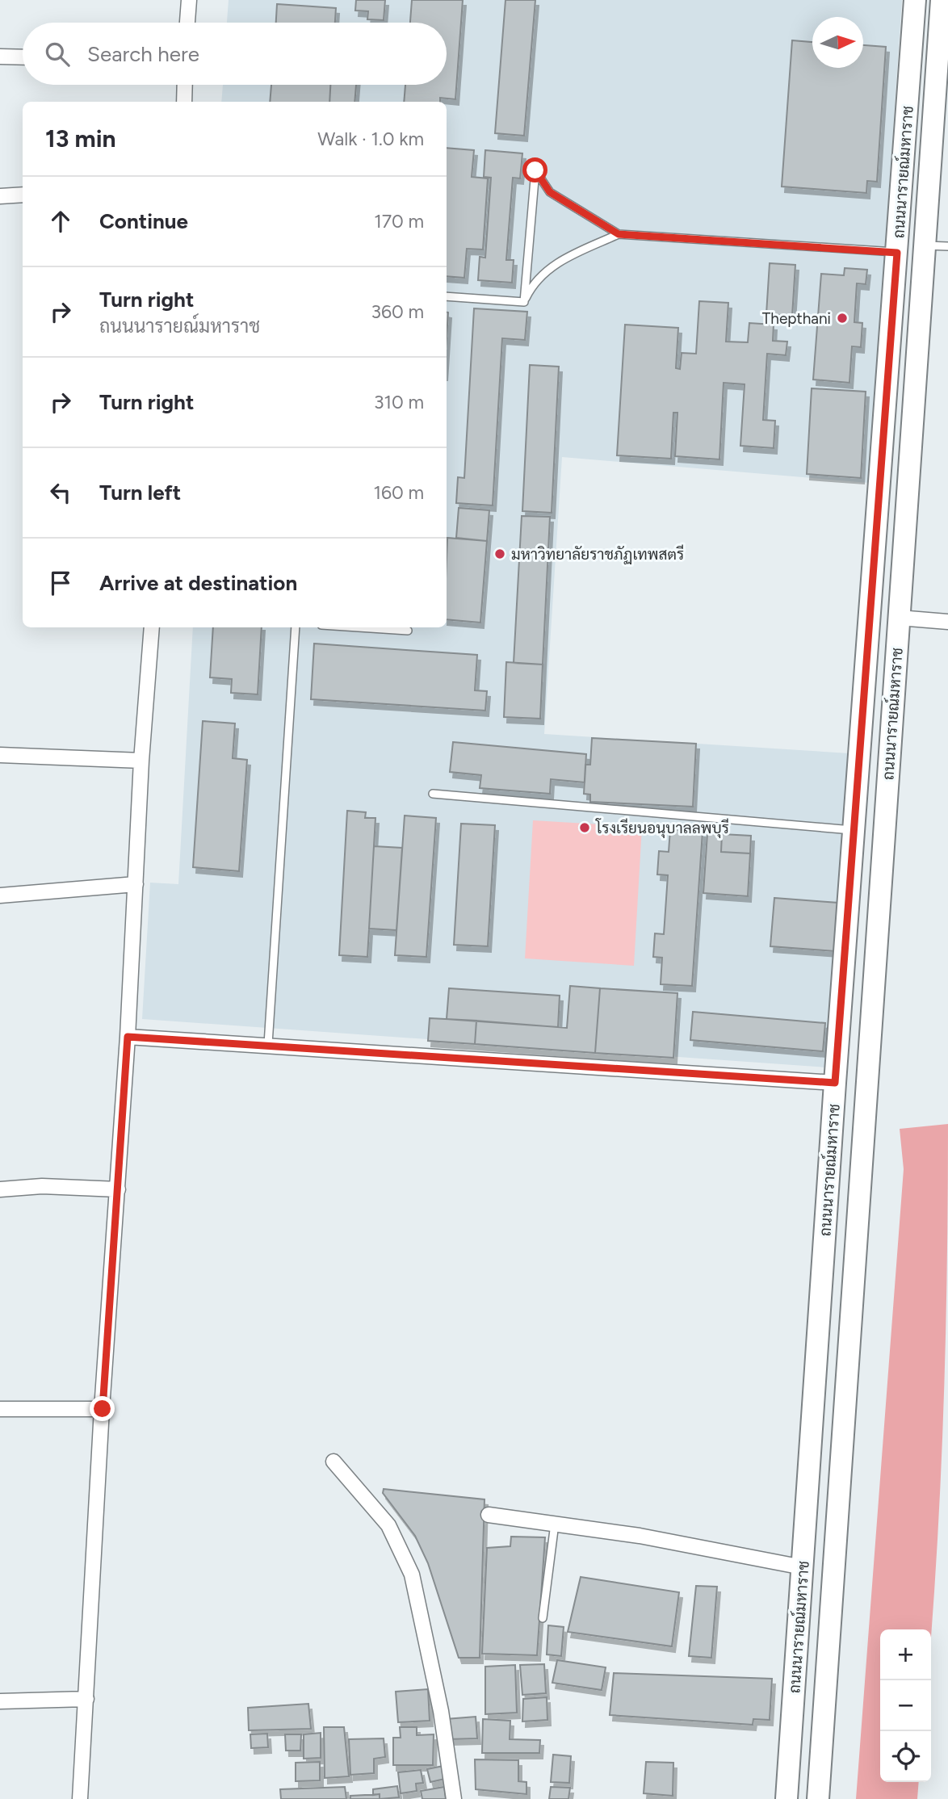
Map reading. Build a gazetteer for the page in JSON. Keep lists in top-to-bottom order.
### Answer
{
  "streets": {
    "main road": ["ถนนนารายณ์มหาราช"]
  },
  "places": ["Thepthani", "มหาวิทยาลัยราชภัฏเทพสตรี", "โรงเรียนอนุบาลลพบุรี"],
  "north": "right",
  "page": {
    "search": "Search here",
    "heading": ["13 min", "Walk · 1.0 km"],
    "list": [
      ["Continue", "170 m"],
      ["Turn right", "ถนนนารายณ์มหาราช", "360 m"],
      ["Turn right", "310 m"],
      ["Turn left", "160 m"],
      "Arrive at destination"
    ],
    "map_buttons": ["+", "−"]
  }
}
